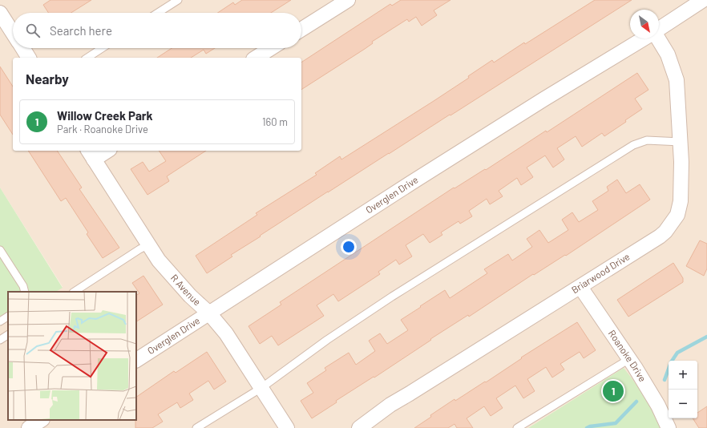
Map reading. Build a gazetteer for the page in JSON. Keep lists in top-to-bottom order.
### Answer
{
  "streets": {
    "street": [
      "Overglen Drive",
      "Briarwood Drive",
      "R Avenue",
      "Roanoke Drive"
    ]
  },
  "crossings": [
    ["Overglen Drive", "R Avenue"],
    ["Briarwood Drive", "Roanoke Drive"]
  ],
  "north": "bottom right",
  "page": {
    "search": "Search here",
    "heading": "Nearby",
    "list": [
      {
        "mark": "1",
        "name": "Willow Creek Park",
        "note": "Park · Roanoke Drive",
        "value": "160 m"
      }
    ],
    "map_buttons": ["+", "−"],
    "pins": "1"
  }
}
